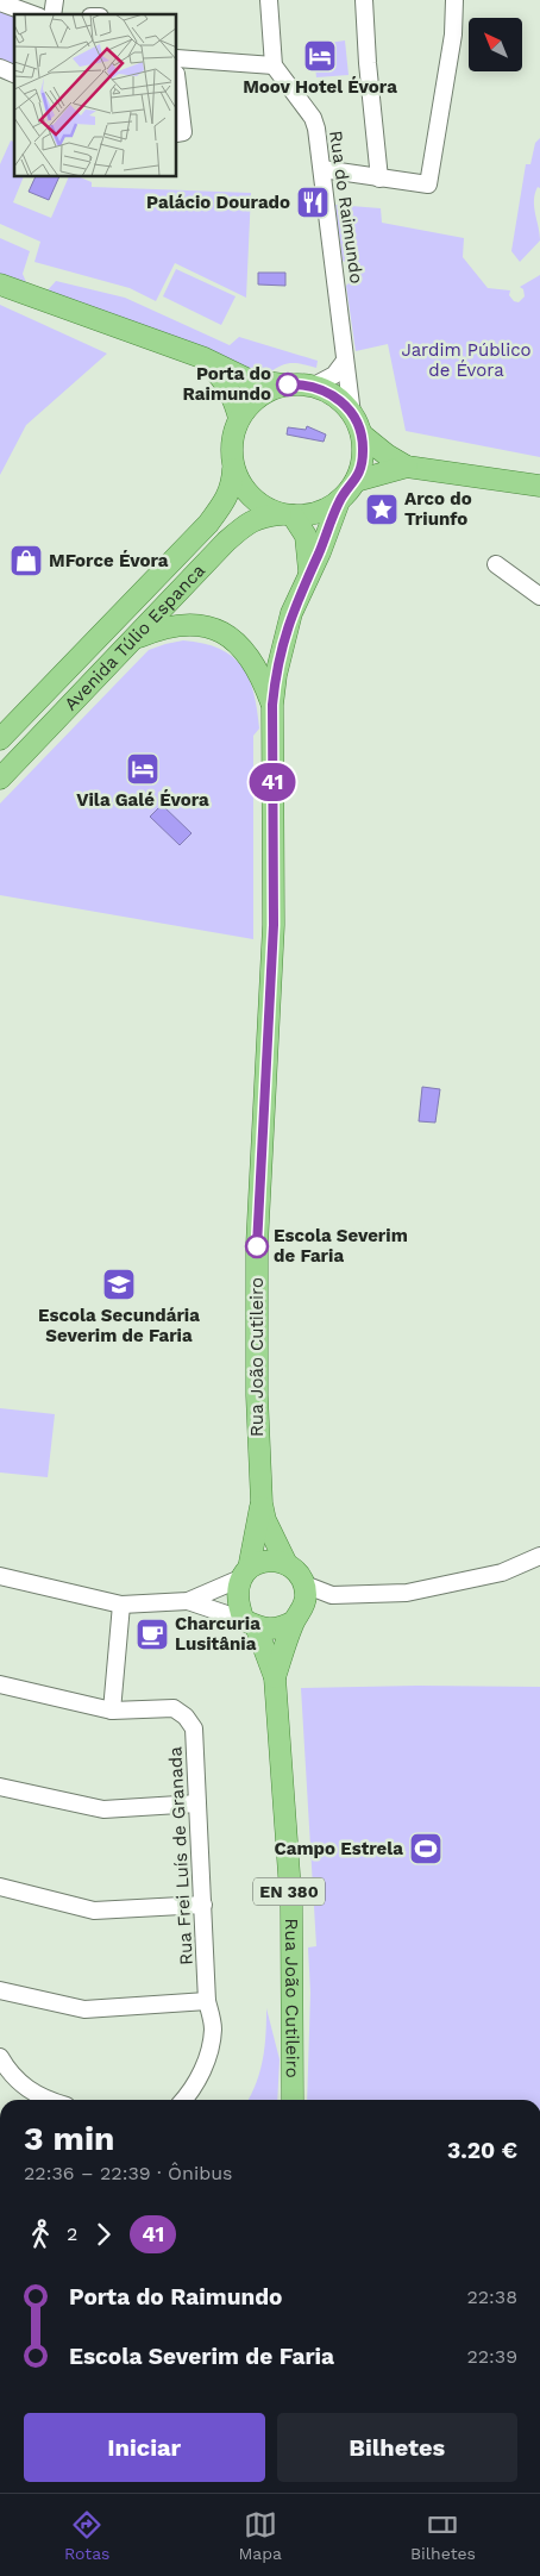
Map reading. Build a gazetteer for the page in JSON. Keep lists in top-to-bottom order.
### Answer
{
  "streets": {
    "main road": ["Avenida Túlio Espanca", "Rua João Cutileiro", "EN 380"],
    "street": ["Rua do Raimundo", "Rua Frei Luís de Granada"]
  },
  "crossings": [
    ["Rua do Raimundo", "Avenida Túlio Espanca"],
    ["Rua do Raimundo", "Rua João Cutileiro"],
    ["Avenida Túlio Espanca", "Rua João Cutileiro"]
  ],
  "parks": ["Jardim Público de Évora"],
  "places": {
    "hotel": ["Moov Hotel Évora", "Vila Galé Évora"],
    "restaurant": ["Palácio Dourado"],
    "other": ["Porta do Raimundo", "Escola Severim de Faria"],
    "place": ["Arco do Triunfo"],
    "shop": ["MForce Évora"],
    "school or university": ["Escola Secundária Severim de Faria"],
    "cafe": ["Charcuria Lusitânia"],
    "sports": ["Campo Estrela"]
  },
  "lines": ["bus line 41"],
  "north": "top left",
  "page": {
    "on_map": "41",
    "heading": ["3 min", "22:36 – 22:39 · Ônibus", "3.20 €"],
    "legs": ["2", "41"],
    "list": [
      {
        "name": "Porta do Raimundo",
        "value": "22:38"
      },
      {
        "name": "Escola Severim de Faria",
        "value": "22:39"
      }
    ],
    "buttons": ["Iniciar", "Bilhetes"],
    "tabs": ["Rotas", "Mapa", "Bilhetes"]
  }
}
